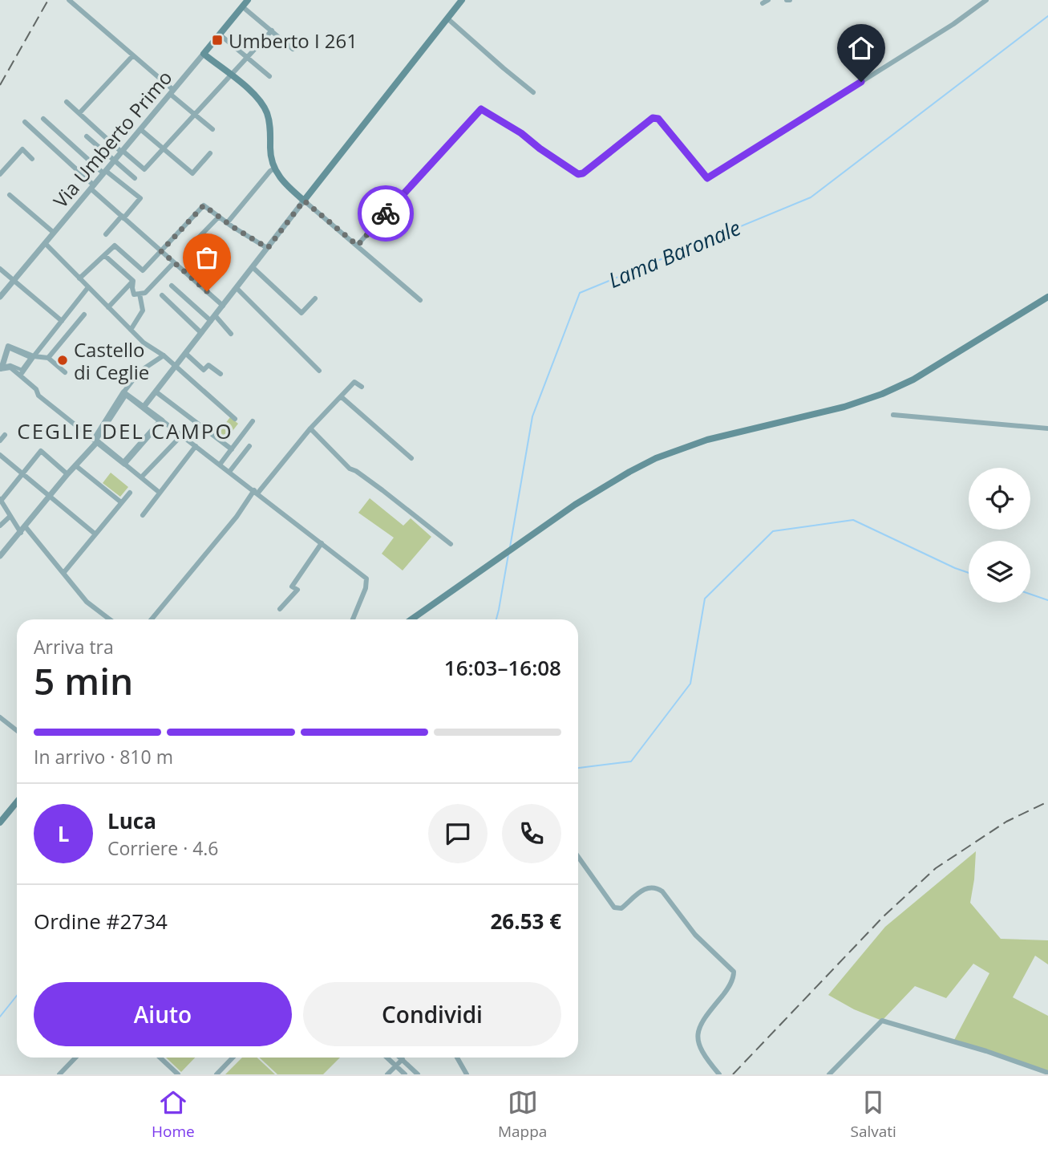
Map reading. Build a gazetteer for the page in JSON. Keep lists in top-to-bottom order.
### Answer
{
  "streets": {
    "main road": ["Via Umberto Primo"]
  },
  "districts": ["CEGLIE DEL CAMPO"],
  "water": ["Lama Baronale"],
  "places": {
    "transit": ["Umberto I 261"],
    "other": ["Castello di Ceglie"]
  },
  "page": {
    "heading": ["5 min", "Arriva tra", "16:03–16:08"],
    "panel": [
      "Luca",
      "Corriere · 4.6",
      "Ordine #2734",
      "26.53 €"
    ],
    "bar": "In arrivo · 810 m",
    "round": "L",
    "buttons": ["Aiuto", "Condividi"],
    "tabs": ["Home", "Mappa", "Salvati"]
  }
}
